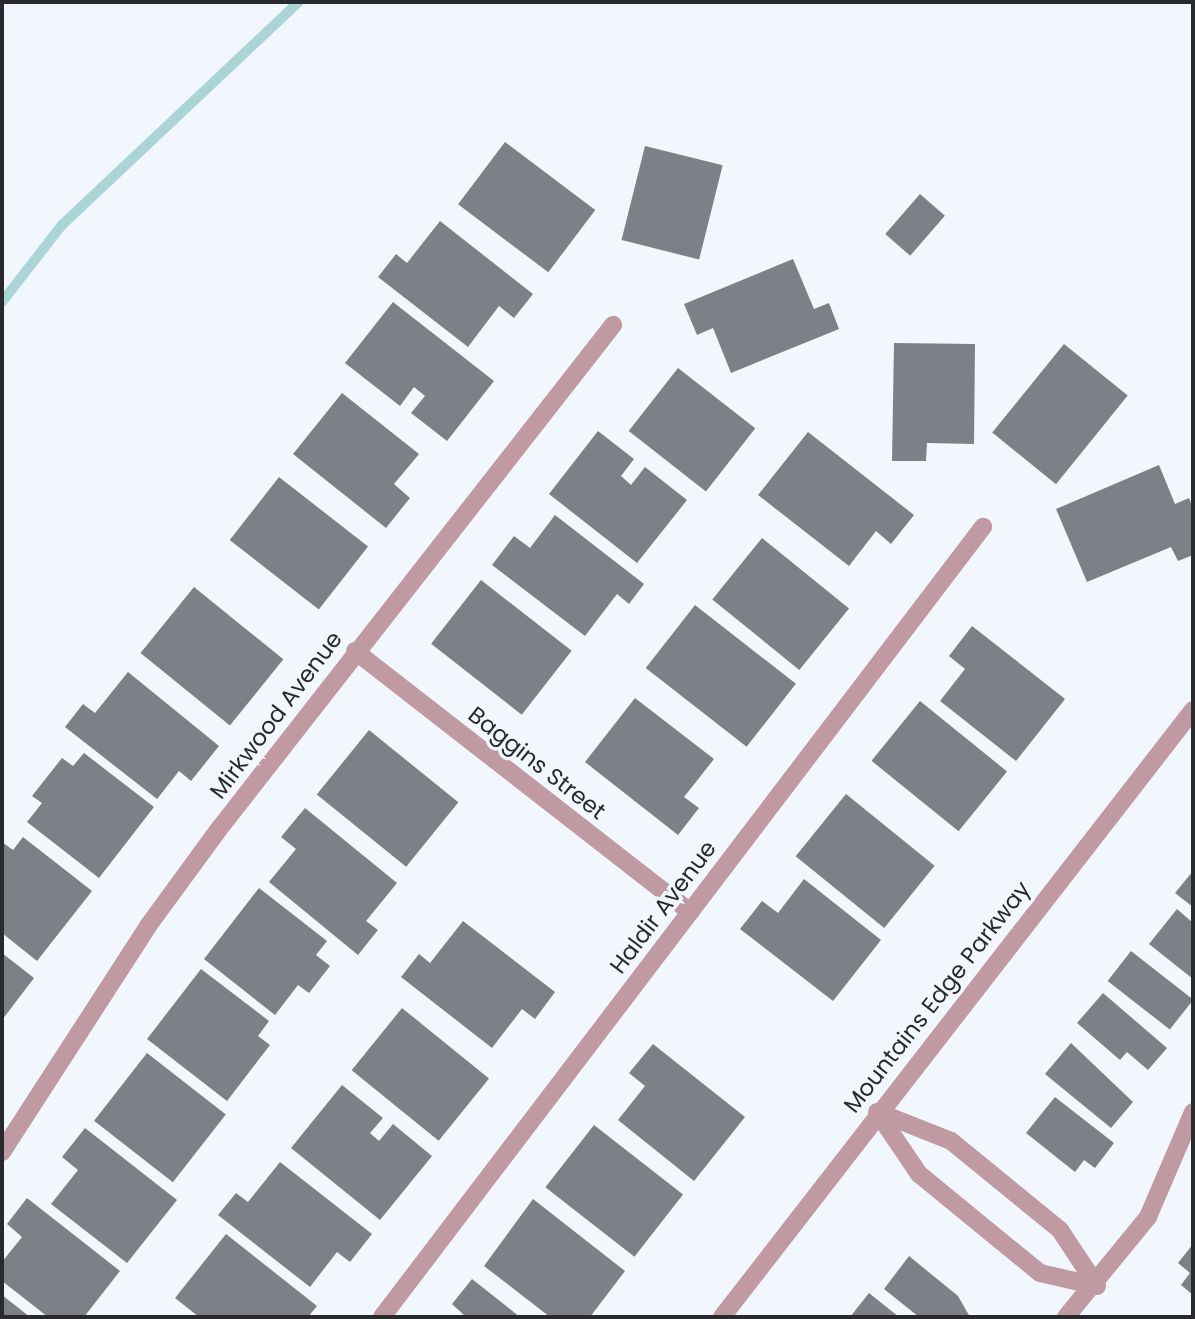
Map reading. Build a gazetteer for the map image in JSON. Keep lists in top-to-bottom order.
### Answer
{
  "streets": {
    "street": [
      "Mirkwood Avenue",
      "Baggins Street",
      "Haldir Avenue",
      "Mountains Edge Parkway"
    ]
  },
  "crossings": [
    ["Mirkwood Avenue", "Baggins Street"],
    ["Baggins Street", "Haldir Avenue"]
  ]
}
